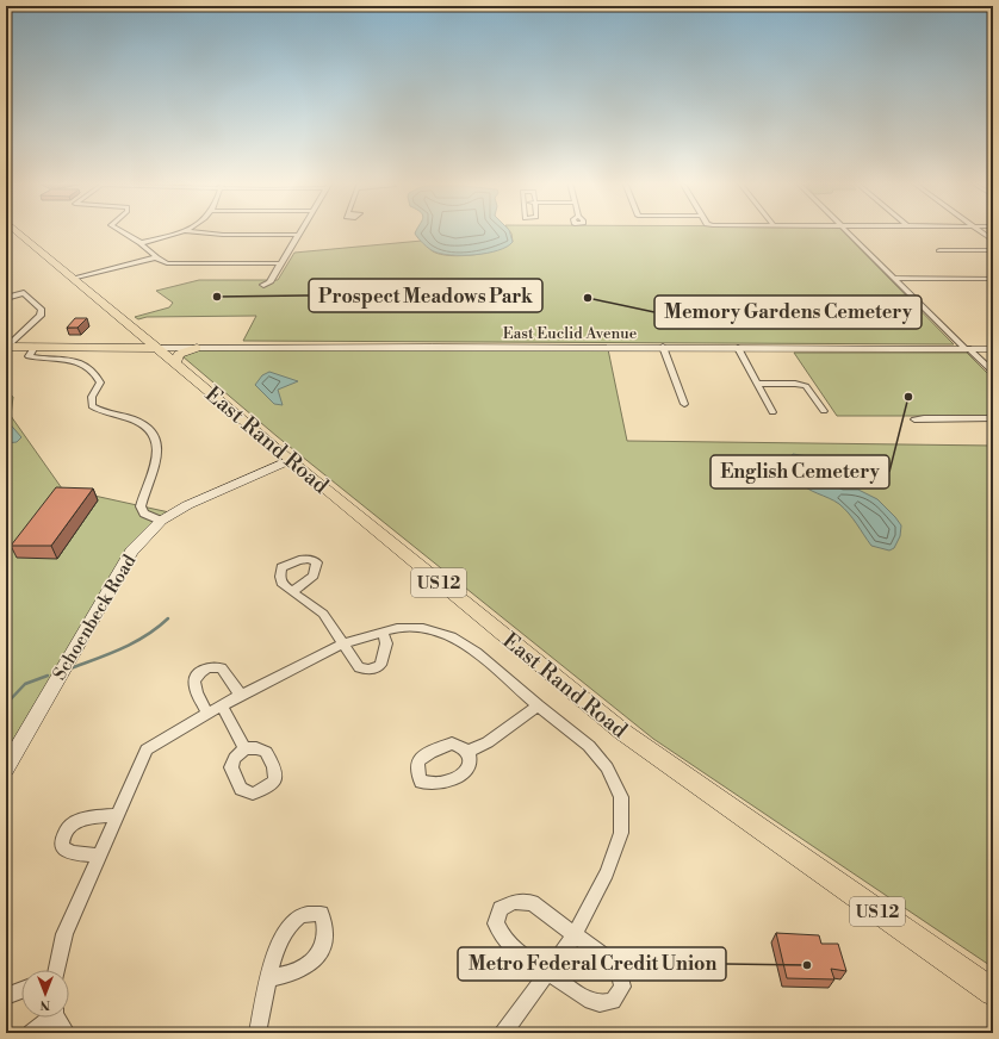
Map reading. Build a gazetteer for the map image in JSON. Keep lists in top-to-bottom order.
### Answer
{
  "streets": {
    "main road": [
      "East Euclid Avenue",
      "East Rand Road",
      "US 12",
      "Schoenbeck Road"
    ]
  },
  "crossings": [
    ["East Euclid Avenue", "East Rand Road"],
    ["East Euclid Avenue", "US 12"],
    ["East Rand Road", "US 12"],
    ["East Rand Road", "Schoenbeck Road"]
  ],
  "places": [
    "Prospect Meadows Park",
    "Memory Gardens Cemetery",
    "English Cemetery",
    "Metro Federal Credit Union"
  ],
  "north": "bottom"
}
